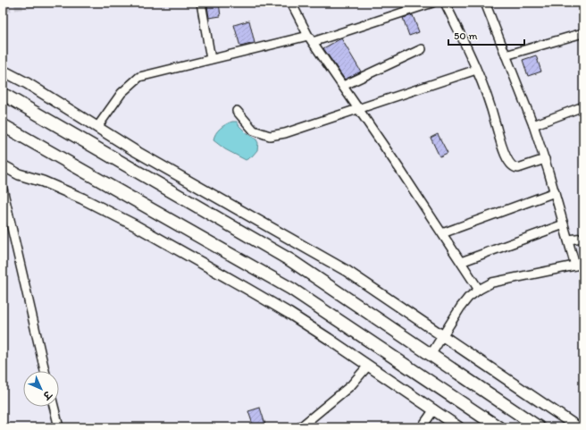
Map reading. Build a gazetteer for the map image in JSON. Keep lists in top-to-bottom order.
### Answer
{
  "scale_bar": "50 m",
  "north": "bottom right"
}
